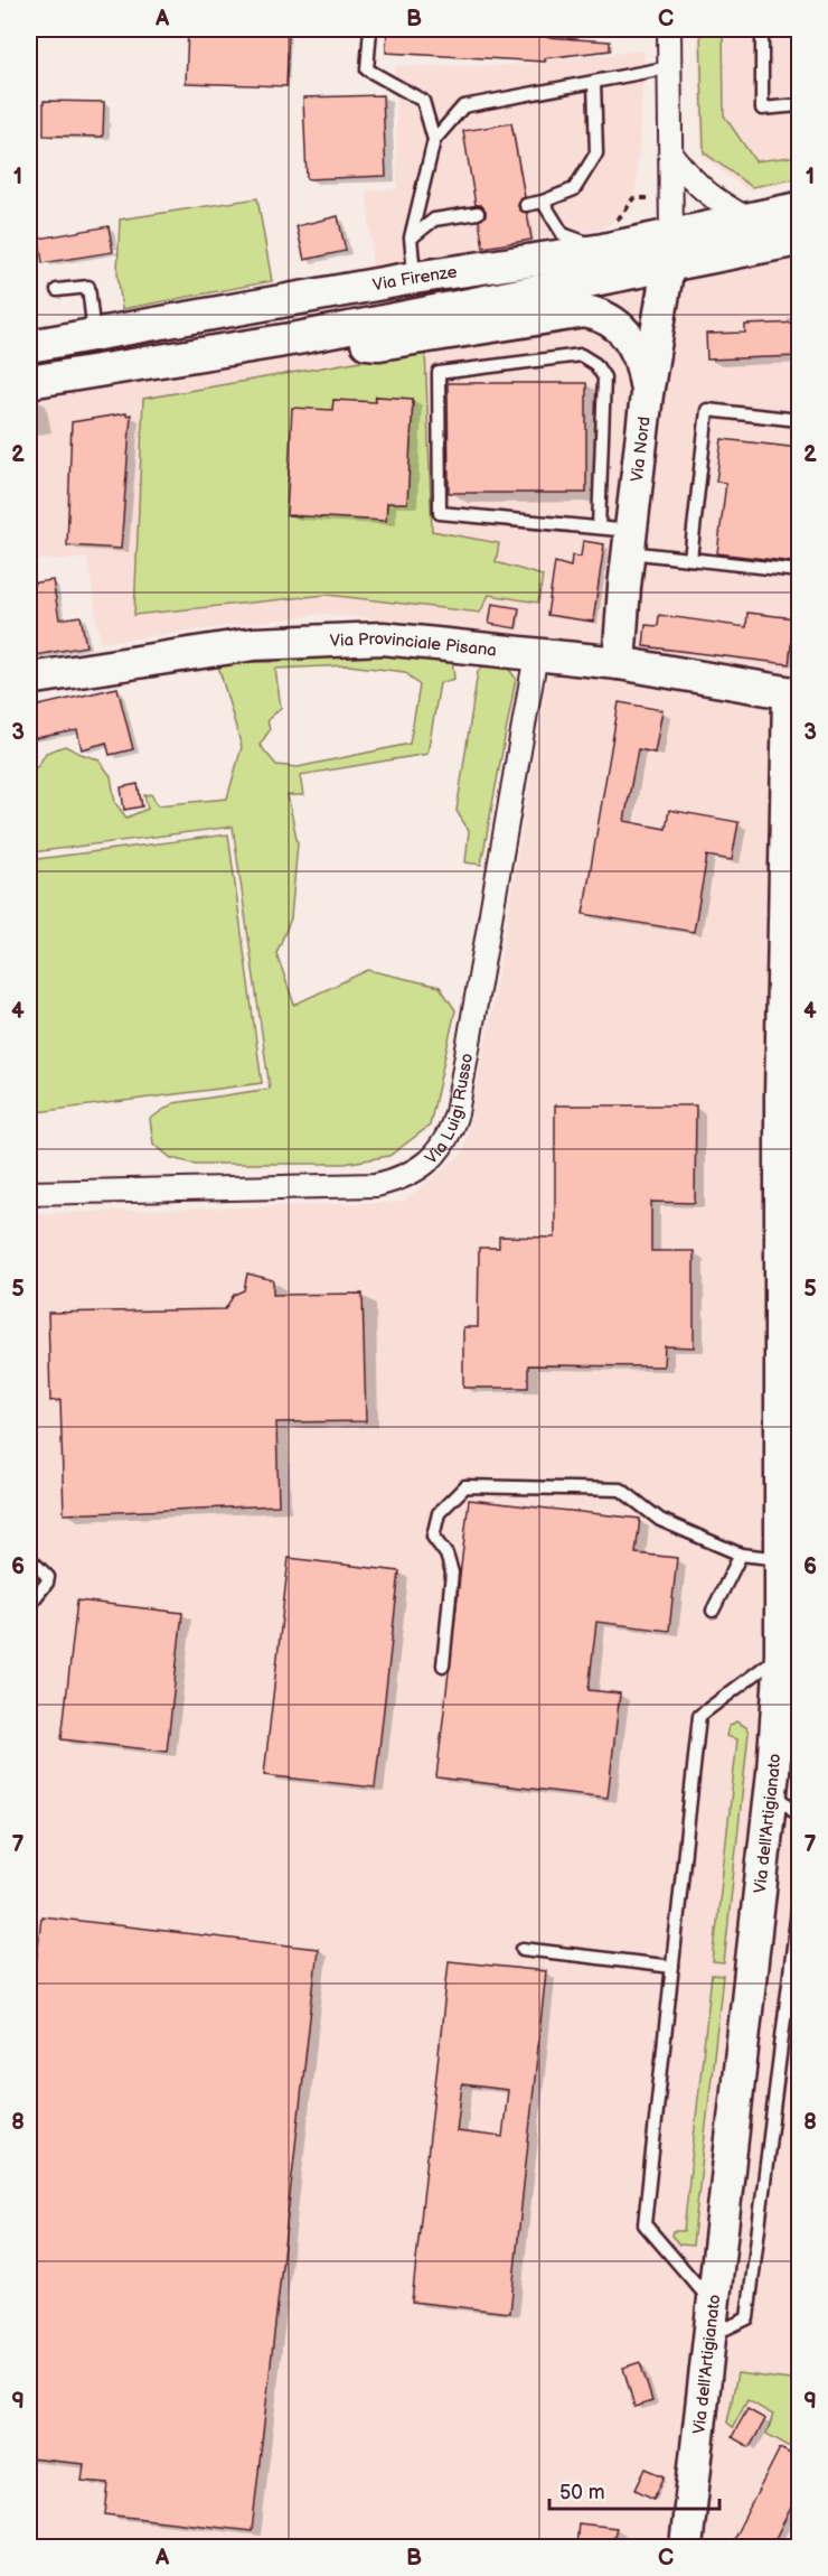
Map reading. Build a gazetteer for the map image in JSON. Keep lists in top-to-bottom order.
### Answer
{
  "streets": {
    "street": [
      "Via Firenze",
      "Via Nord",
      "Via Provinciale Pisana",
      "Via Luigi Russo",
      "Via dell'Artigianato"
    ]
  },
  "crossings": [
    ["Via Firenze", "Via Nord"],
    ["Via Nord", "Via Provinciale Pisana"],
    ["Via Provinciale Pisana", "Via Luigi Russo"],
    ["Via Provinciale Pisana", "Via dell'Artigianato"]
  ],
  "scale_bar": "50 m",
  "grid": {
    "columns": ["A", "B", "C"],
    "rows": [
      "1",
      "2",
      "3",
      "4",
      "5",
      "6",
      "7",
      "8",
      "9"
    ]
  }
}
